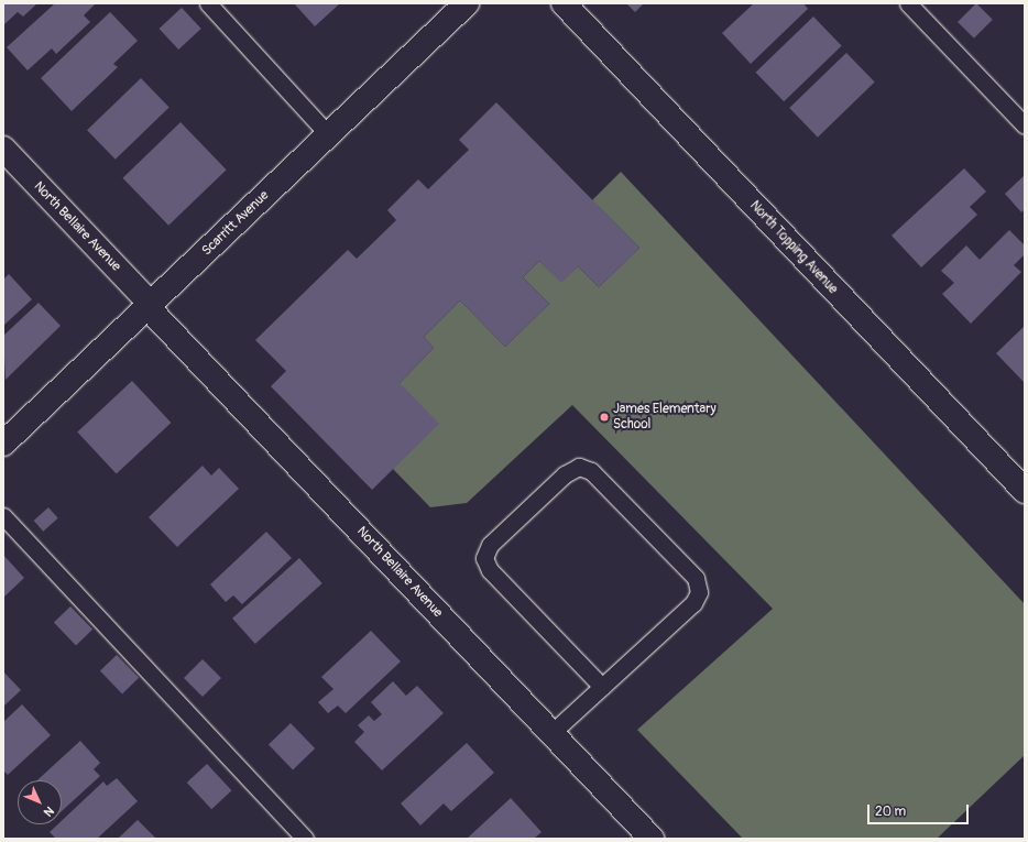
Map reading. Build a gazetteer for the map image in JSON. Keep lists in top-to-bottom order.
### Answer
{
  "streets": {
    "street": ["Scarritt Avenue", "North Bellaire Avenue", "North Topping Avenue"]
  },
  "crossings": [
    ["Scarritt Avenue", "North Bellaire Avenue"]
  ],
  "places": ["James Elementary School"],
  "scale_bar": "20 m",
  "north": "bottom right"
}
